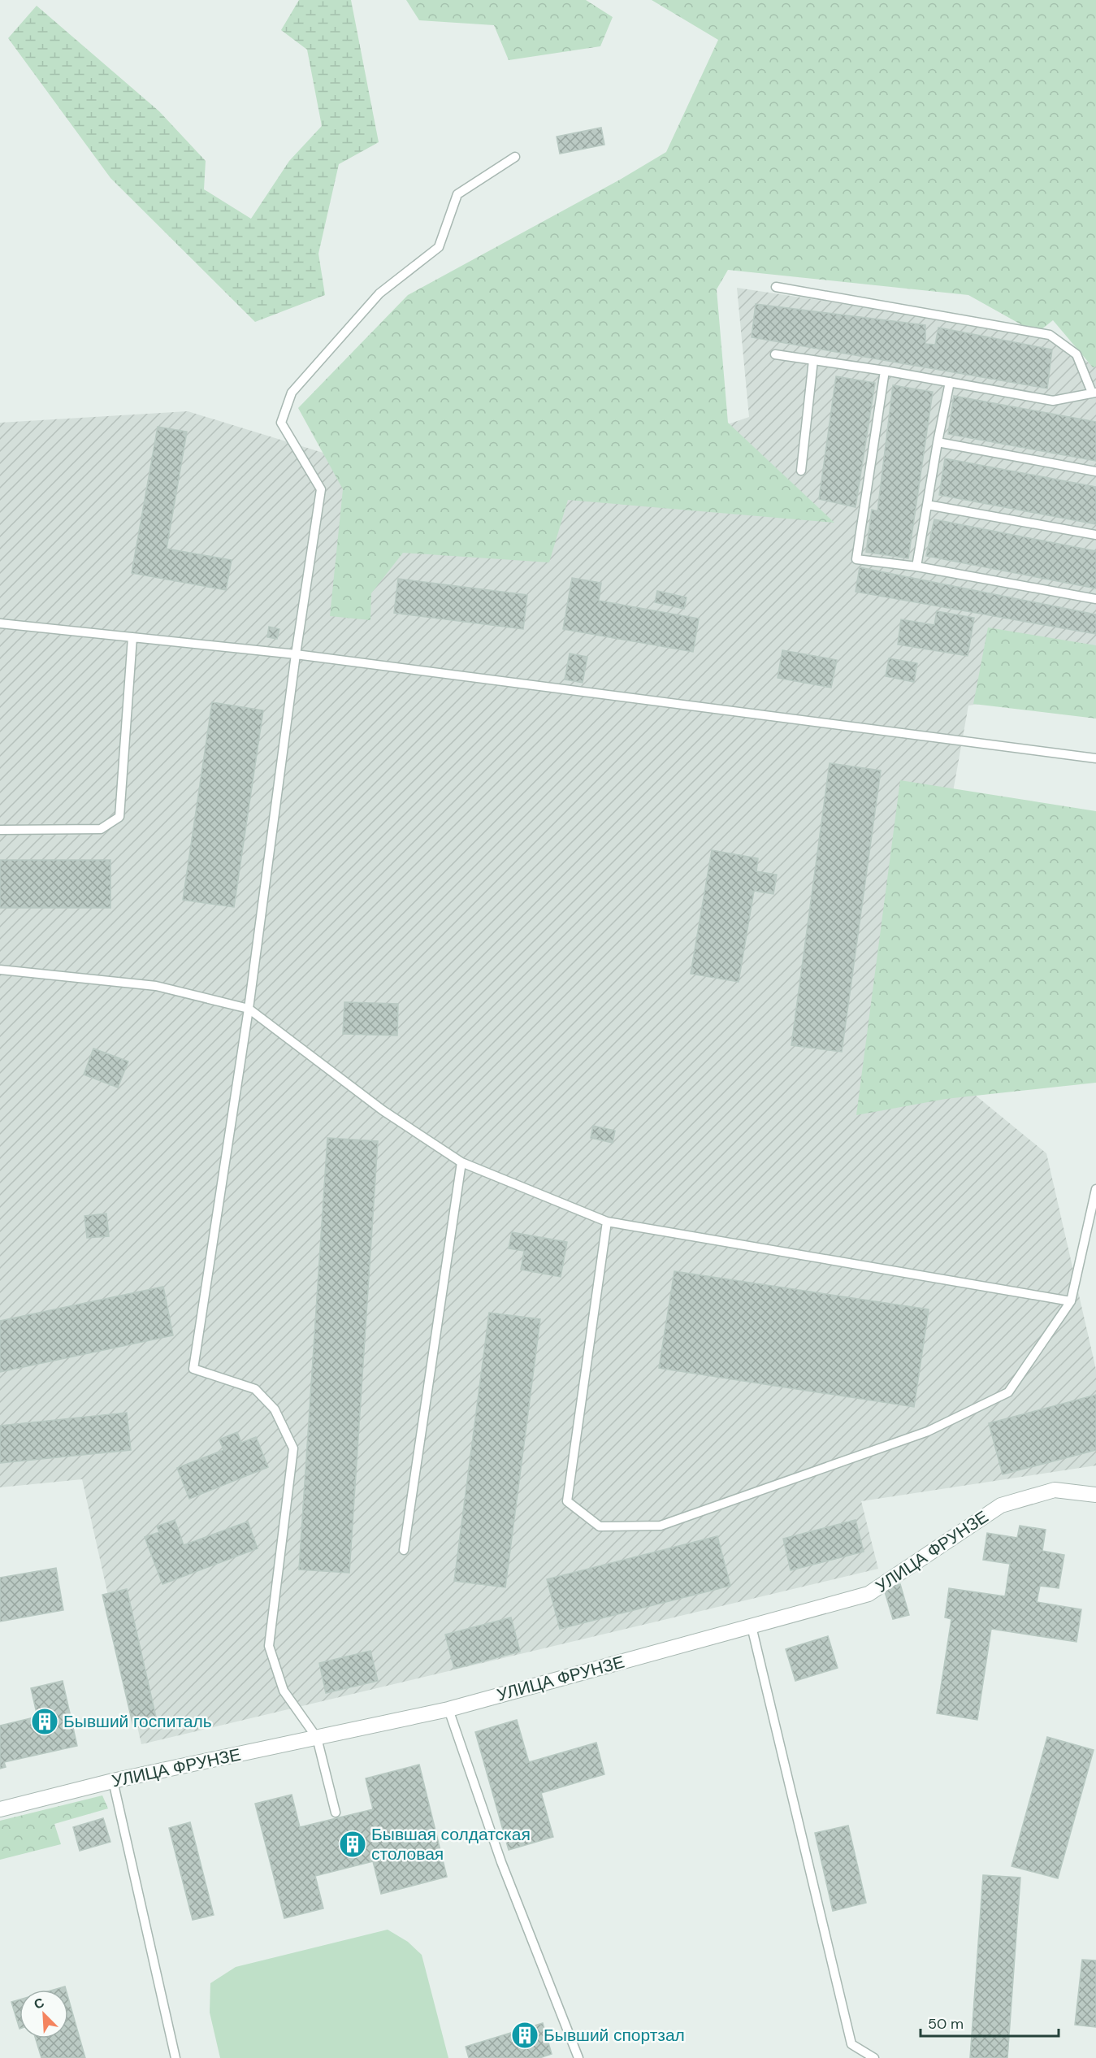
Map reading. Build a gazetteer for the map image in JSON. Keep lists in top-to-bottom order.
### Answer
{
  "streets": {
    "street": ["УЛИЦА ФРУНЗЕ"]
  },
  "places": {
    "building": ["Бывший госпиталь", "Бывшая солдатская столовая", "Бывший спортзал"]
  },
  "scale_bar": "50 m",
  "north": "top left"
}
